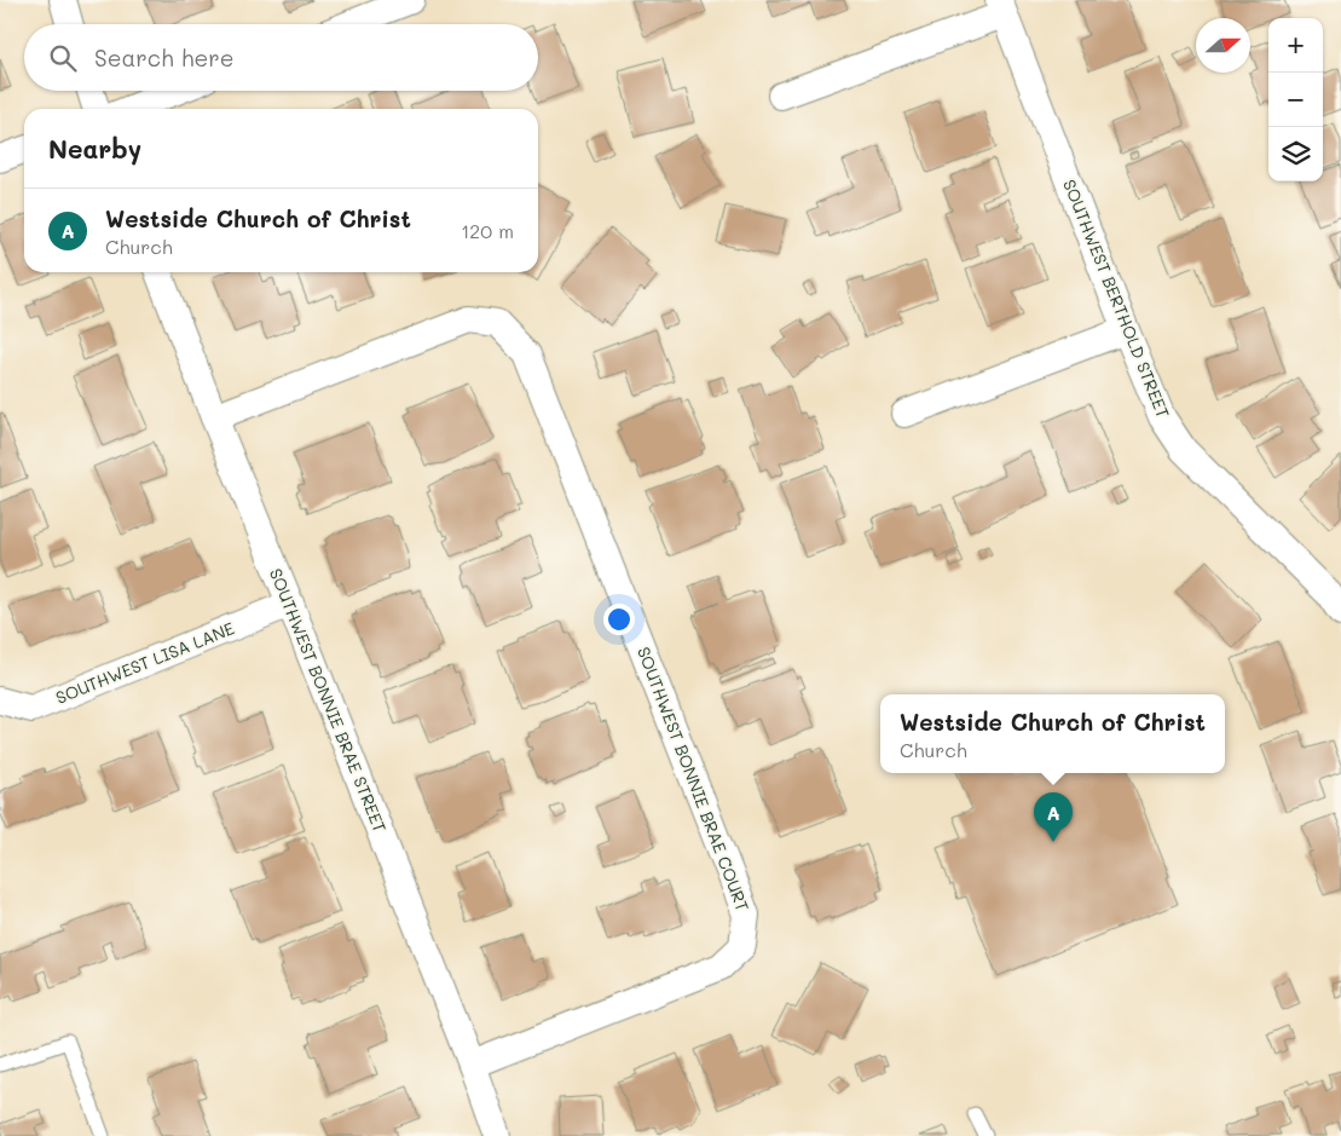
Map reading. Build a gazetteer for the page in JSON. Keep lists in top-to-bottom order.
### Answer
{
  "streets": {
    "street": [
      "SOUTHWEST BERTHOLD STREET",
      "SOUTHWEST LISA LANE",
      "SOUTHWEST BONNIE BRAE STREET",
      "SOUTHWEST BONNIE BRAE COURT"
    ]
  },
  "crossings": [
    ["SOUTHWEST LISA LANE", "SOUTHWEST BONNIE BRAE STREET"],
    ["SOUTHWEST BONNIE BRAE STREET", "SOUTHWEST BONNIE BRAE COURT"]
  ],
  "north": "right",
  "page": {
    "map_buttons": ["+", "−"],
    "search": "Search here",
    "heading": "Nearby",
    "list": [
      {
        "mark": "A",
        "name": "Westside Church of Christ",
        "note": "Church",
        "value": "120 m"
      }
    ],
    "popup": ["Westside Church of Christ", "Church"],
    "pins": "A"
  }
}
